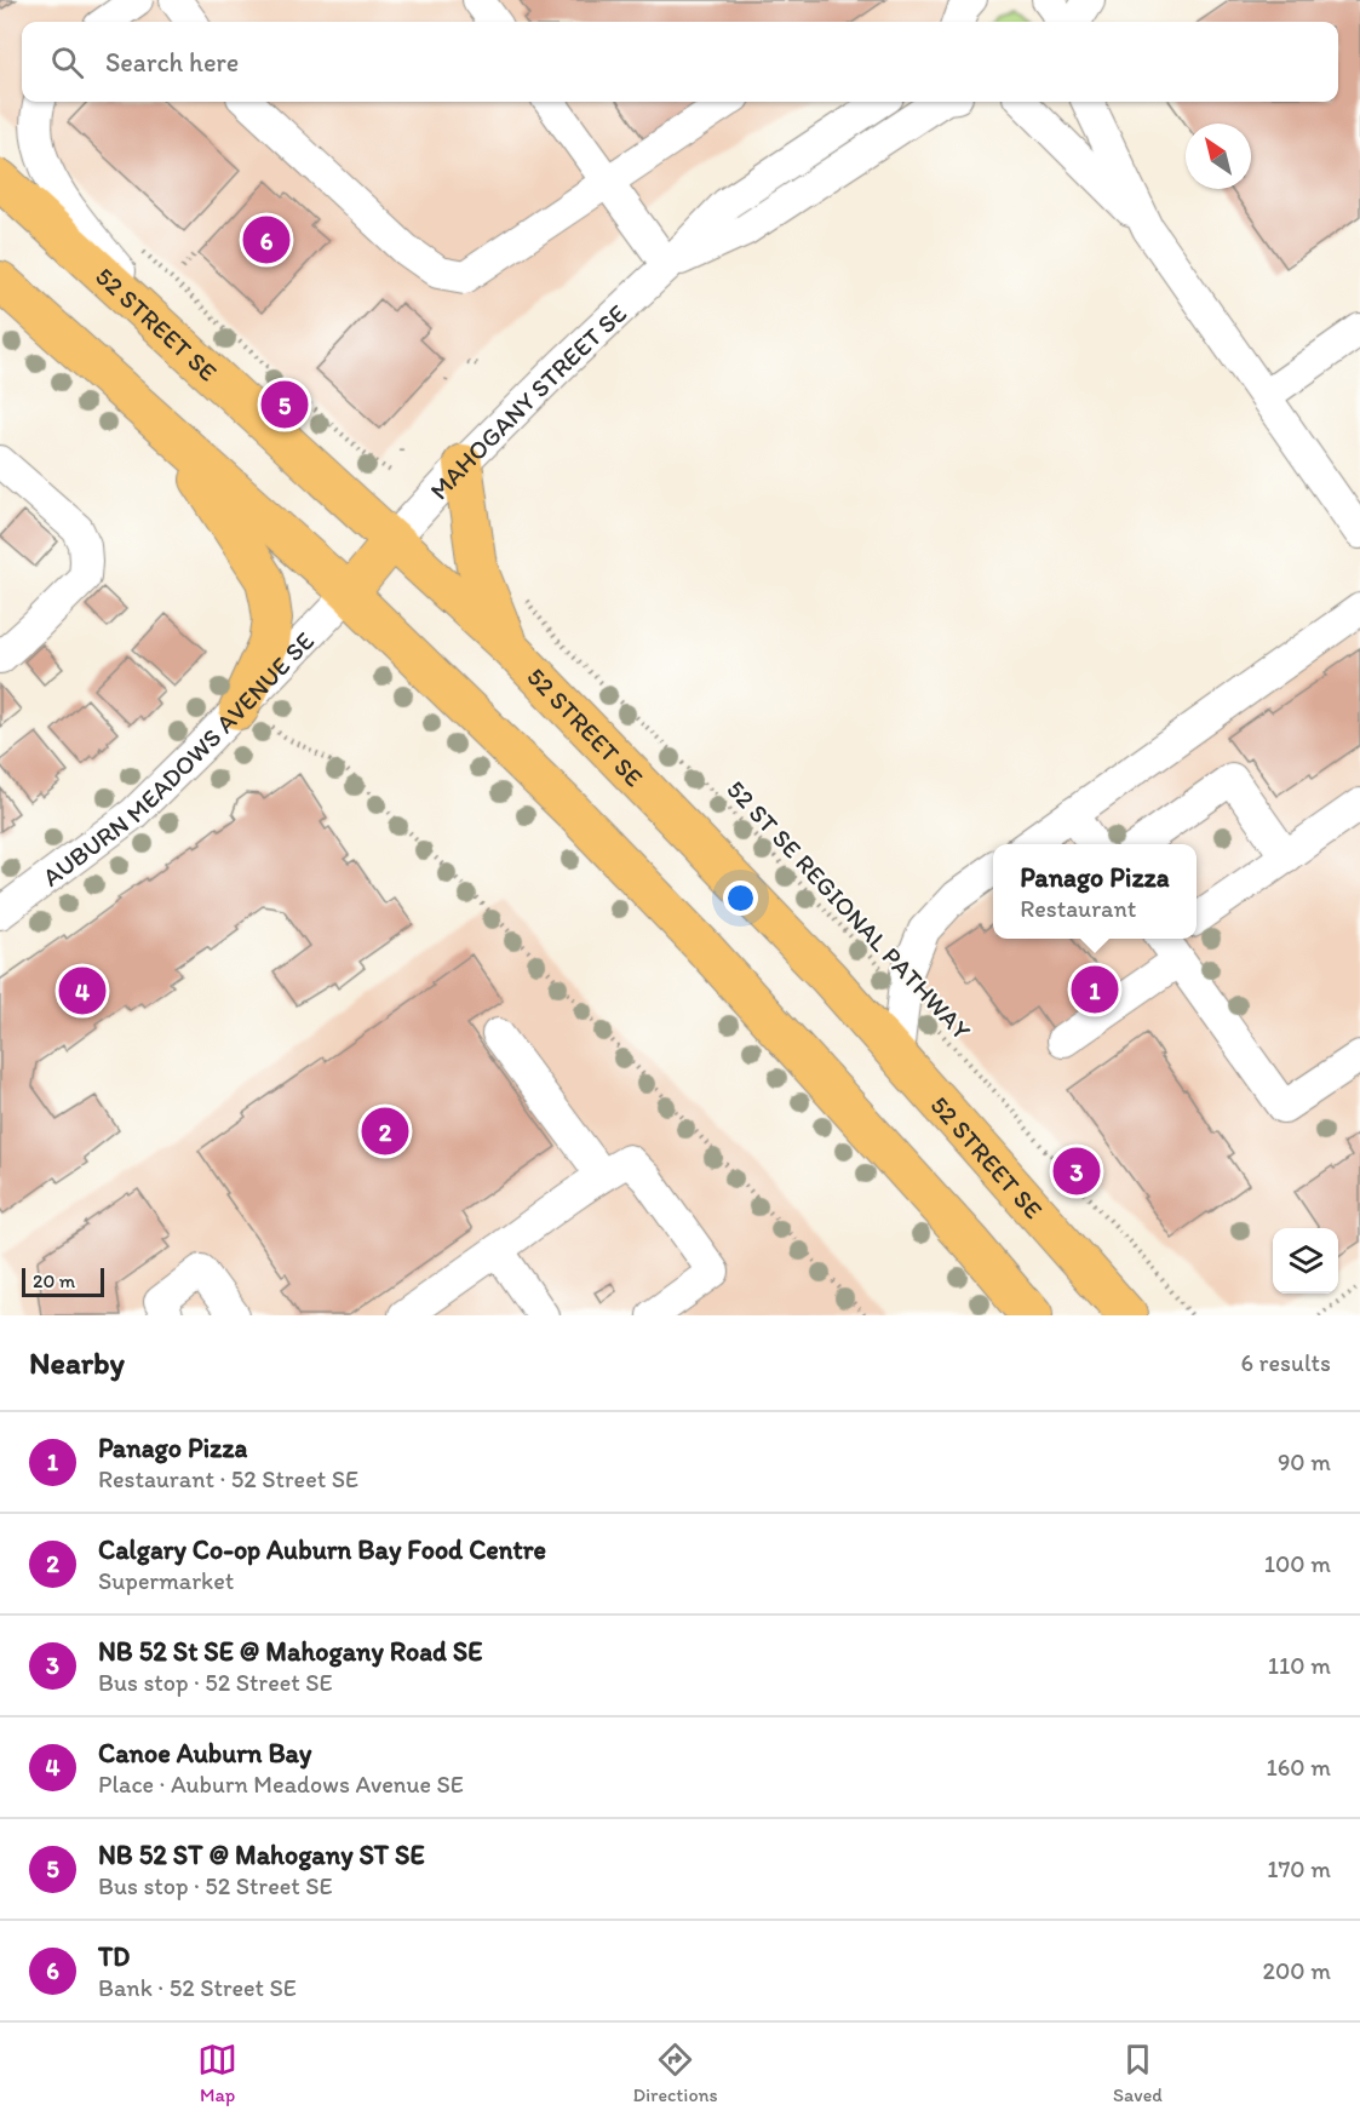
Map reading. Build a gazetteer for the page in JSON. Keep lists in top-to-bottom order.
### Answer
{
  "streets": {
    "main road": ["52 STREET SE"],
    "street": ["MAHOGANY STREET SE", "AUBURN MEADOWS AVENUE SE"],
    "path": ["52 ST SE REGIONAL PATHWAY"]
  },
  "crossings": [
    ["52 STREET SE", "MAHOGANY STREET SE"]
  ],
  "scale_bar": "20 m",
  "north": "top left",
  "page": {
    "search": "Search here",
    "pins": [
      "6",
      "5",
      "1",
      "4",
      "2",
      "3"
    ],
    "popup": ["Panago Pizza", "Restaurant"],
    "scale": "20 m",
    "heading": ["Nearby", "6 results"],
    "list": [
      {
        "mark": "1",
        "name": "Panago Pizza",
        "note": "Restaurant · 52 Street SE",
        "value": "90 m"
      },
      {
        "mark": "2",
        "name": "Calgary Co-op Auburn Bay Food Centre",
        "note": "Supermarket",
        "value": "100 m"
      },
      {
        "mark": "3",
        "name": "NB 52 St SE @ Mahogany Road SE",
        "note": "Bus stop · 52 Street SE",
        "value": "110 m"
      },
      {
        "mark": "4",
        "name": "Canoe Auburn Bay",
        "note": "Place · Auburn Meadows Avenue SE",
        "value": "160 m"
      },
      {
        "mark": "5",
        "name": "NB 52 ST @ Mahogany ST SE",
        "note": "Bus stop · 52 Street SE",
        "value": "170 m"
      },
      {
        "mark": "6",
        "name": "TD",
        "note": "Bank · 52 Street SE",
        "value": "200 m"
      }
    ],
    "nav": ["Map", "Directions", "Saved"]
  }
}
